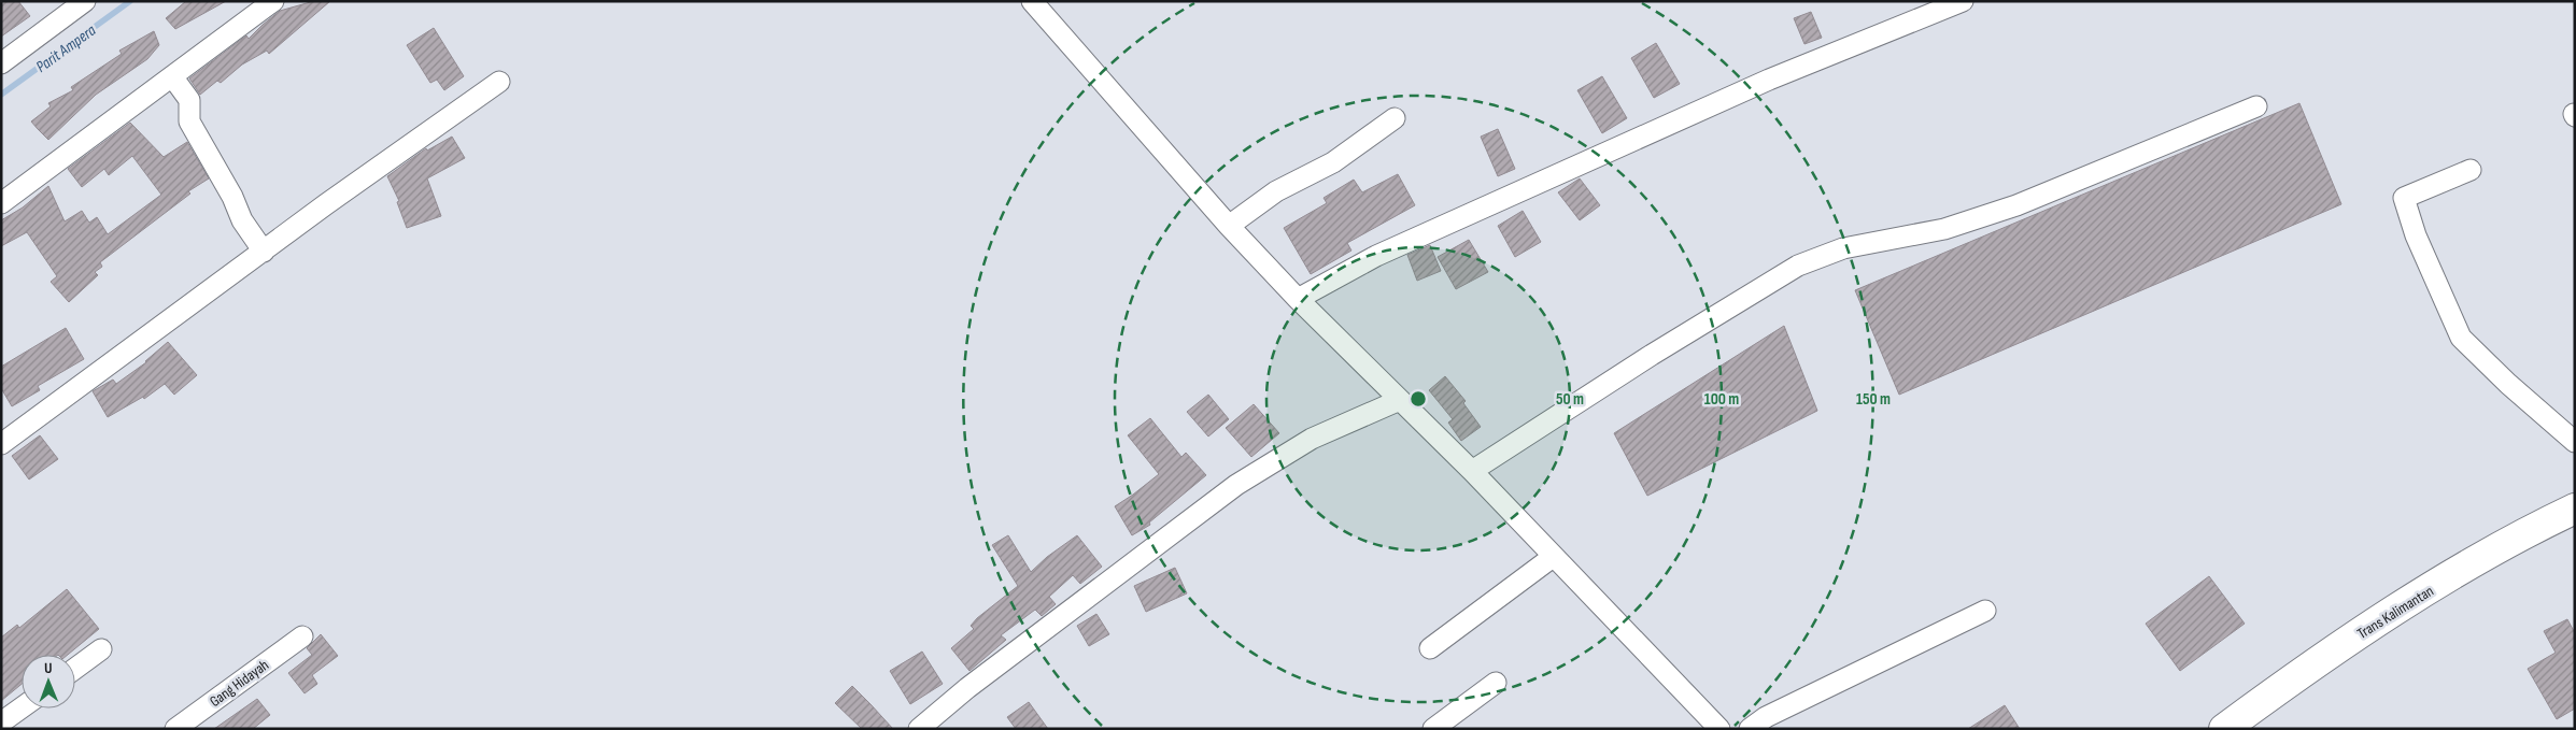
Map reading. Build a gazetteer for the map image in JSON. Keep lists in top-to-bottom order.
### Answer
{
  "streets": {
    "highway": ["Trans Kalimantan"],
    "street": ["Gang Hidayah"]
  },
  "water": ["Parit Ampera"],
  "north": "top",
  "rings": ["50 m", "100 m", "150 m"]
}
